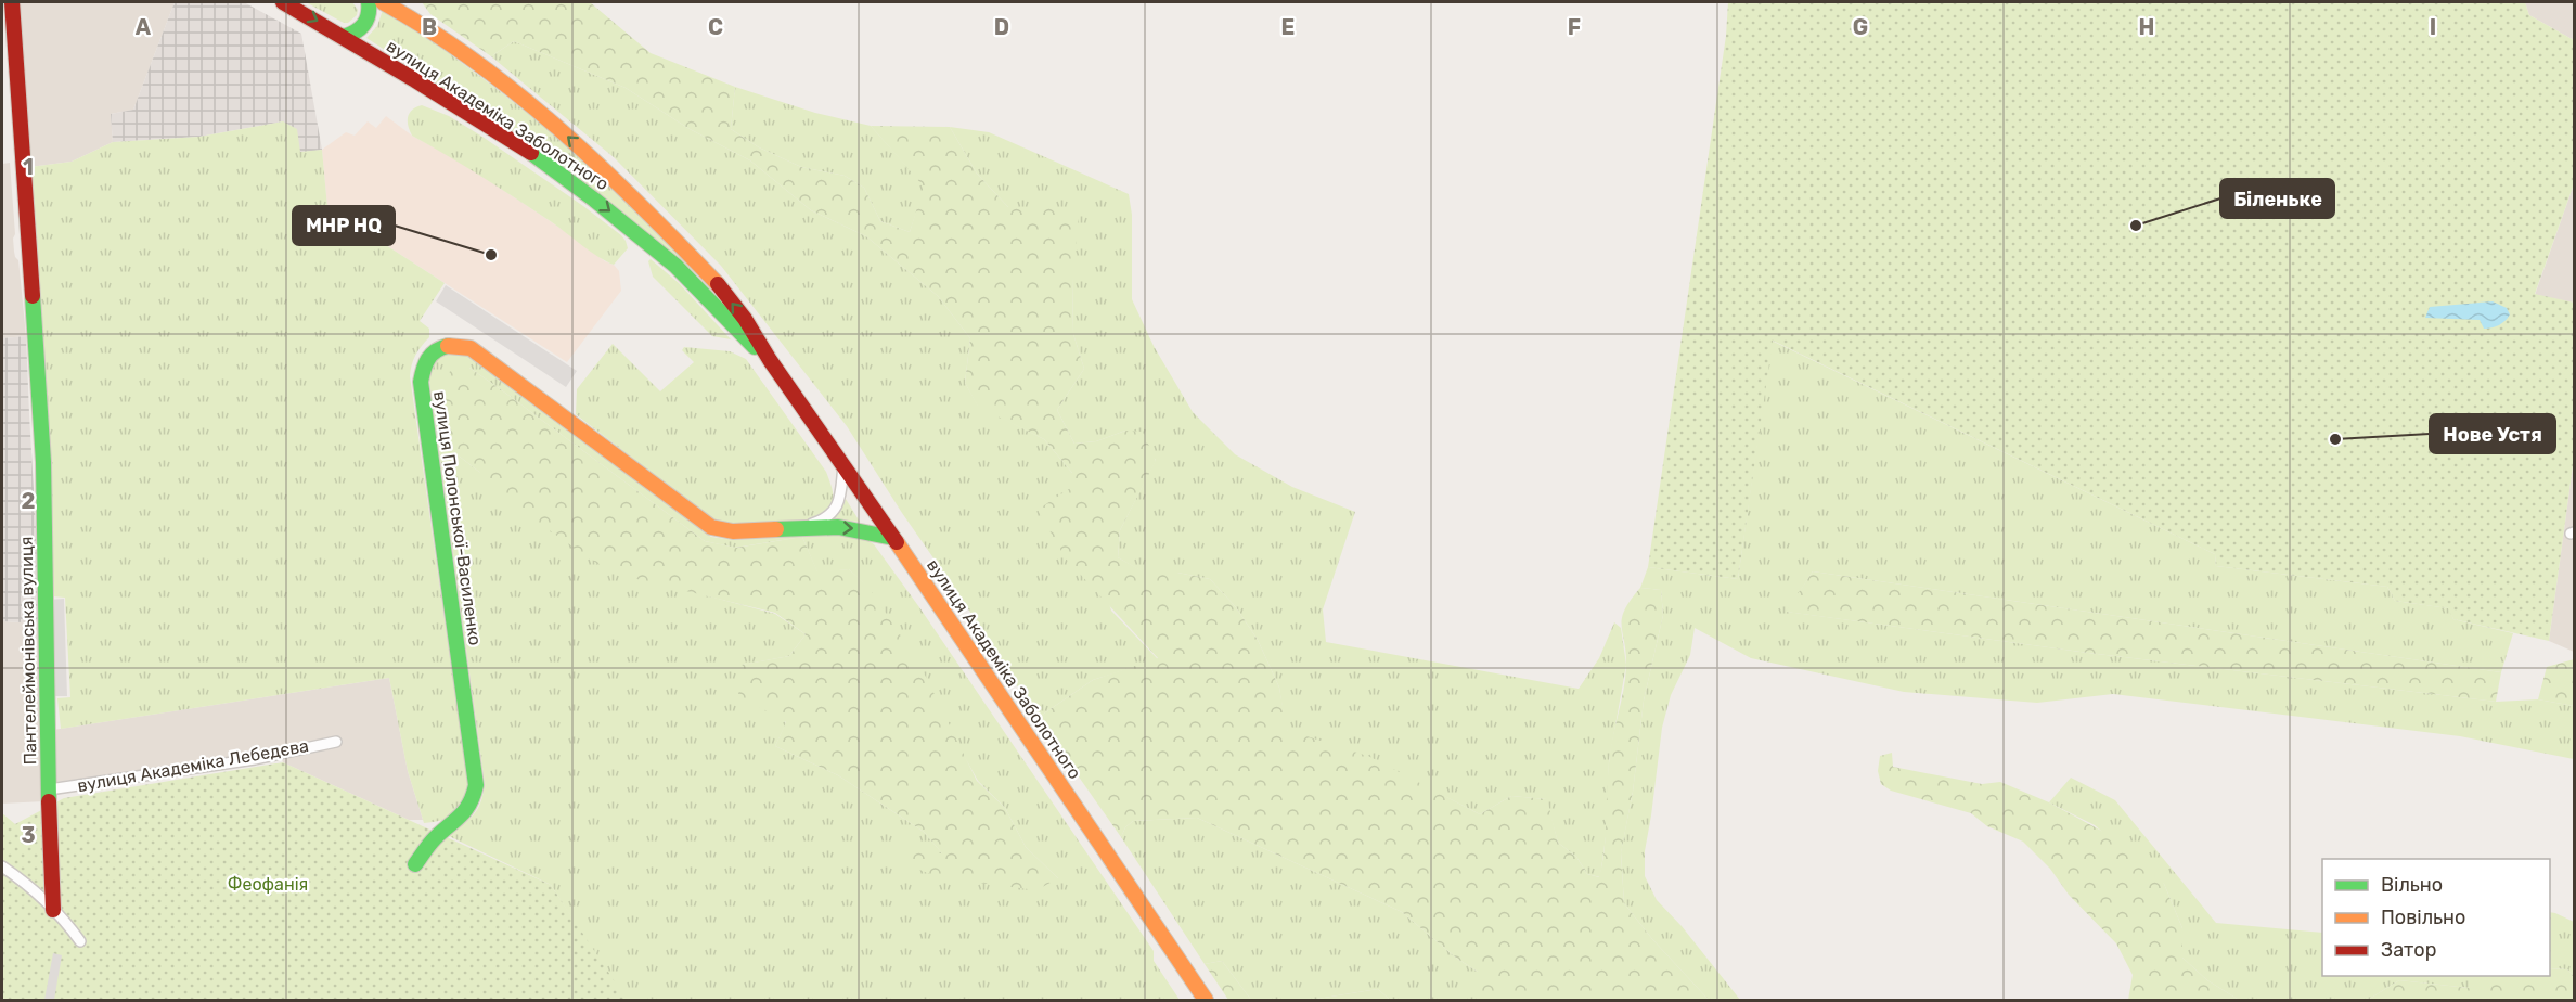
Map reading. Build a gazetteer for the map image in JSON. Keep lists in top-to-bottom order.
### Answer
{
  "streets": {
    "main road": ["вулиця Академіка Заболотного", "вулиця Полонської-Василенко", "Пантелеймонівська вулиця"],
    "street": ["вулиця Академіка Лебедєва"]
  },
  "crossings": [
    ["вулиця Академіка Заболотного", "вулиця Полонської-Василенко"],
    ["Пантелеймонівська вулиця", "вулиця Академіка Лебедєва"]
  ],
  "parks": ["Феофанія"],
  "places": ["Біленьке", "MHP HQ", "Нове Устя"],
  "legend": ["Вільно", "Повільно", "Затор"],
  "grid": {
    "columns": [
      "A",
      "B",
      "C",
      "D",
      "E",
      "F",
      "G",
      "H",
      "I"
    ],
    "rows": ["1", "2", "3"]
  }
}
